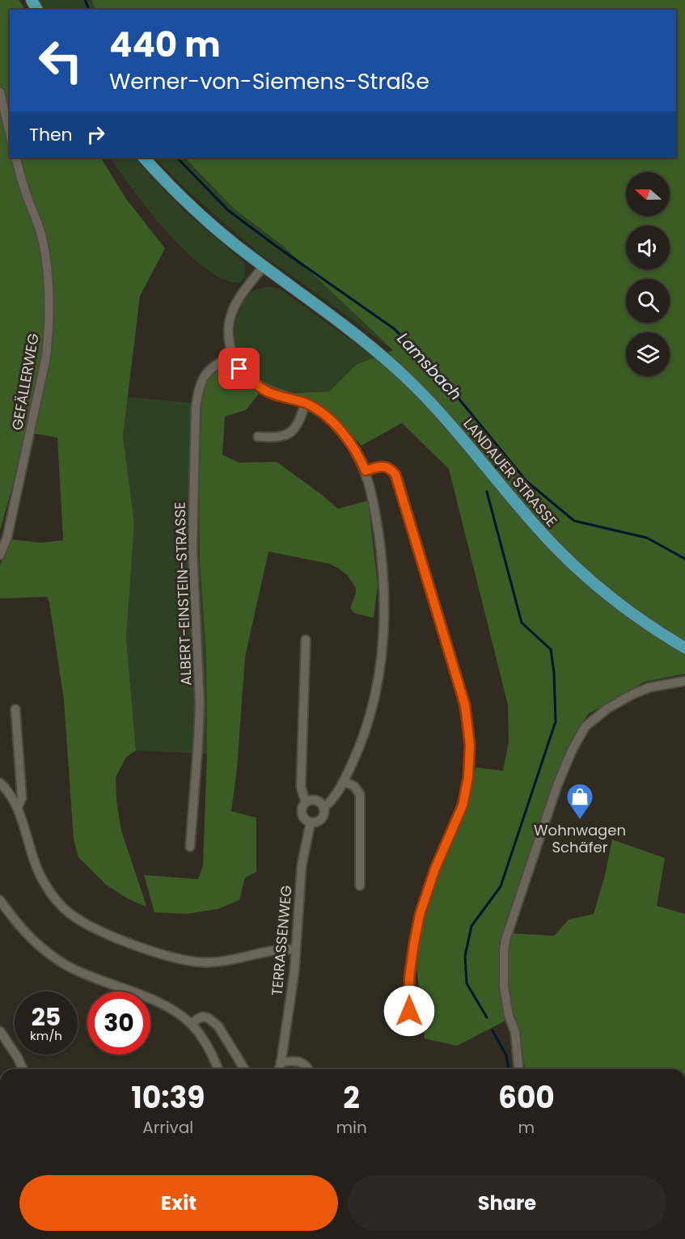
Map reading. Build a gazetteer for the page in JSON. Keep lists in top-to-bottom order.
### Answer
{
  "streets": {
    "main road": ["LANDAUER STRASSE"],
    "street": ["GEFÄLLERWEG", "ALBERT-EINSTEIN-STRASSE", "TERRASSENWEG"]
  },
  "water": ["Lamsbach"],
  "places": {
    "shop": ["Wohnwagen Schäfer"]
  },
  "north": "left",
  "page": {
    "turn": ["440 m", "Werner-von-Siemens-Straße"],
    "then": "Then",
    "speed": "25 km/h",
    "limit": "30",
    "eta": [
      "10:39",
      "Arrival",
      "2",
      "min",
      "600",
      "m"
    ],
    "buttons": ["Exit", "Share"]
  }
}
